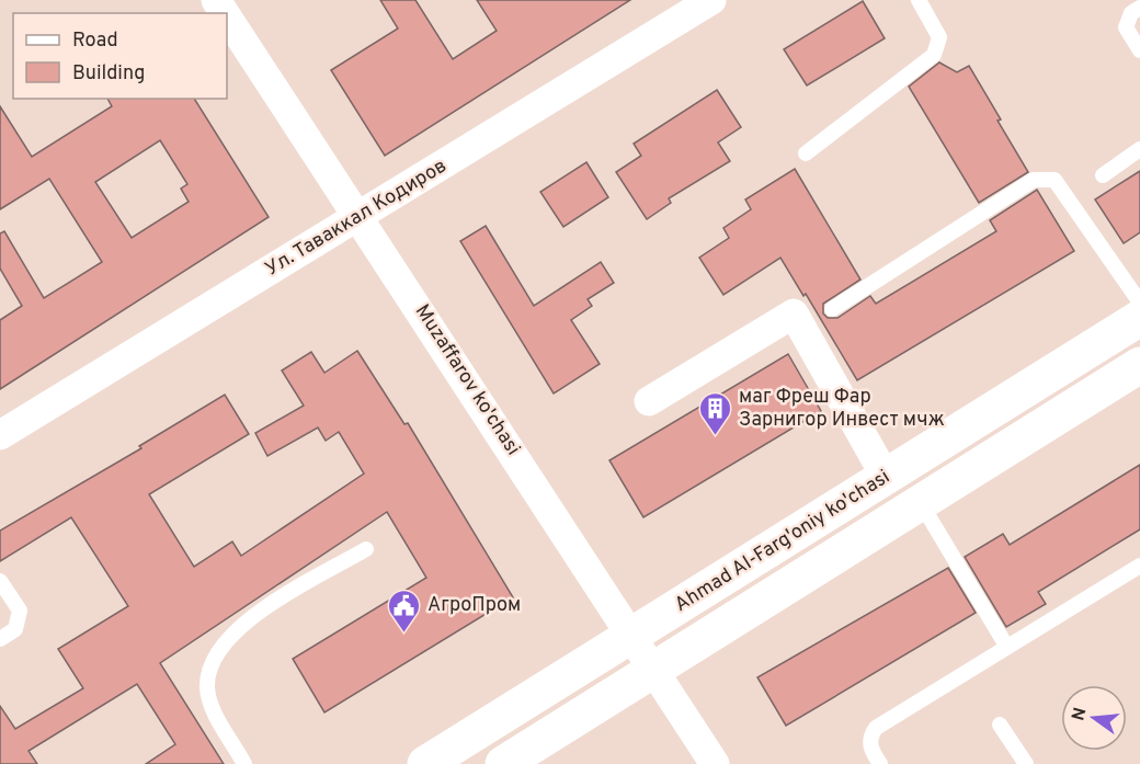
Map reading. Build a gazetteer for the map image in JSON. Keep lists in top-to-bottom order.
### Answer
{
  "streets": {
    "main road": ["Ahmad Al-Farg'oniy ko'chasi"],
    "street": ["Ул. Таваккал Кодиров", "Muzaffarov ko'chasi"]
  },
  "crossings": [
    ["Ул. Таваккал Кодиров", "Muzaffarov ko'chasi"],
    ["Muzaffarov ko'chasi", "Ahmad Al-Farg'oniy ko'chasi"]
  ],
  "places": {
    "building": ["маг Фреш Фар Зарнигор Инвест мчж"],
    "public building": ["АгроПром"]
  },
  "legend": ["Road", "Building"],
  "north": "left"
}
